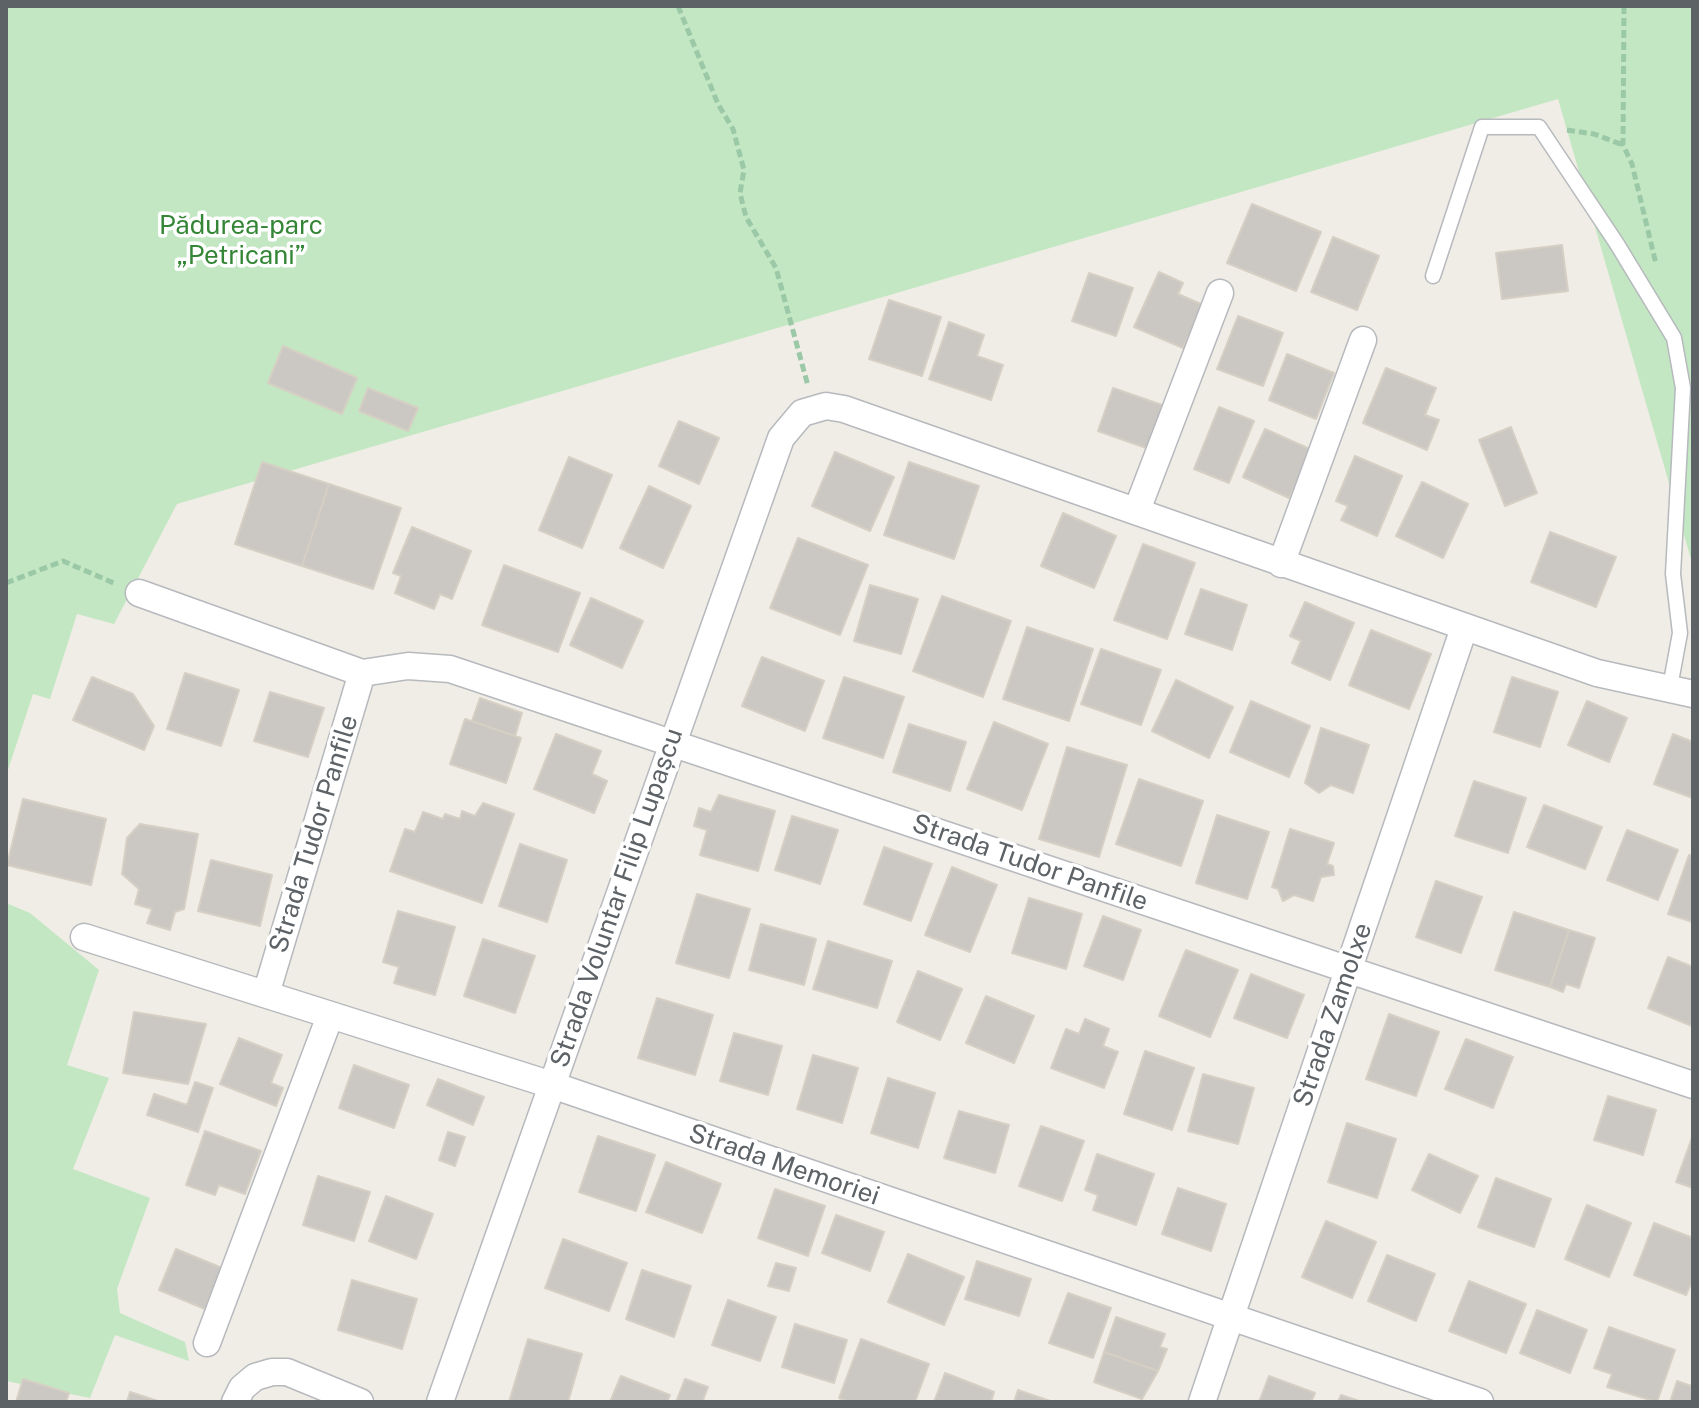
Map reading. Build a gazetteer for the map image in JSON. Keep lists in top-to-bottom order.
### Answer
{
  "streets": {
    "street": [
      "Strada Tudor Panfile",
      "Strada Voluntar Filip Lupașcu",
      "Strada Zamolxe",
      "Strada Memoriei"
    ]
  },
  "crossings": [
    ["Strada Tudor Panfile", "Strada Voluntar Filip Lupașcu"],
    ["Strada Tudor Panfile", "Strada Zamolxe"],
    ["Strada Tudor Panfile", "Strada Memoriei"],
    ["Strada Voluntar Filip Lupașcu", "Strada Memoriei"],
    ["Strada Zamolxe", "Strada Memoriei"]
  ],
  "parks": ["Pădurea-parc „Petricani”"]
}
